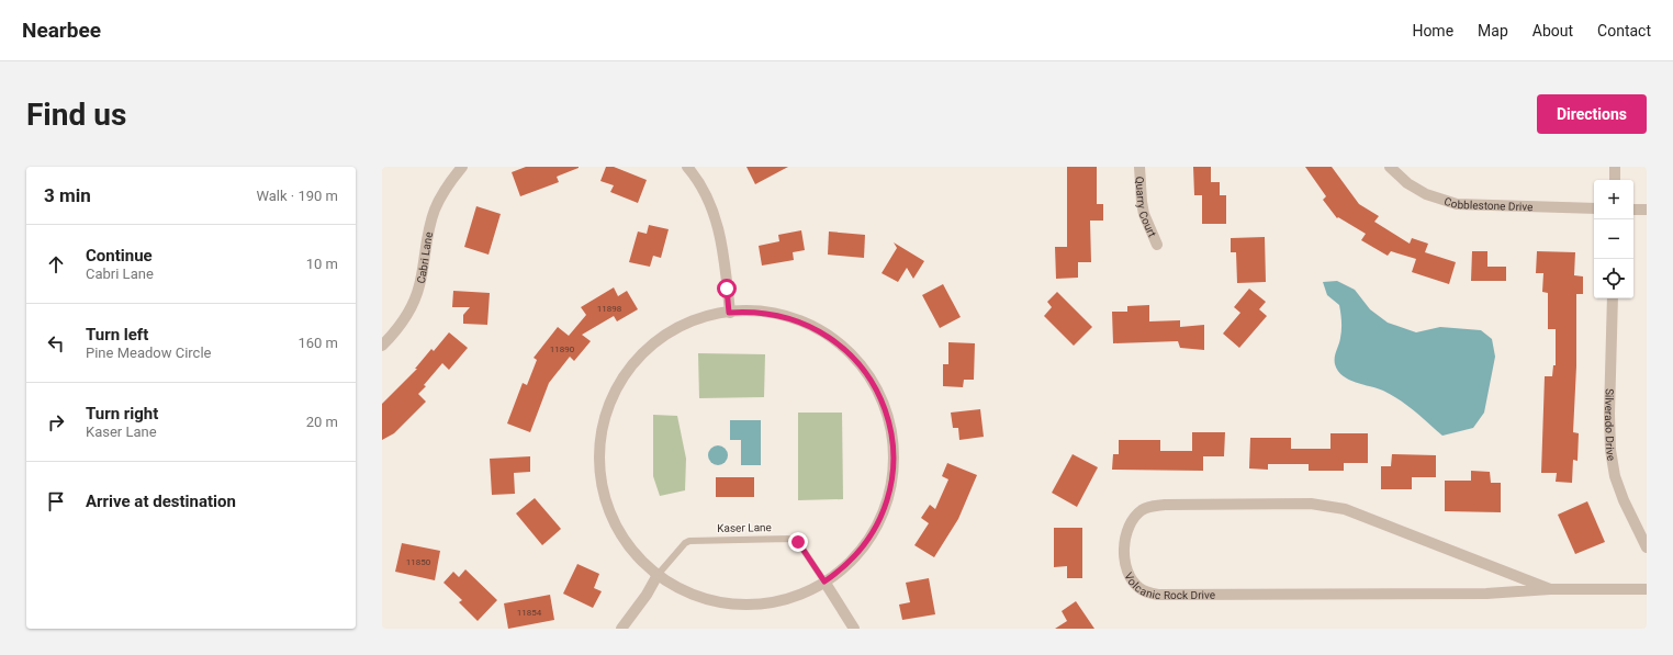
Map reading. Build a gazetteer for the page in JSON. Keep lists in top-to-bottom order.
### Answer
{
  "streets": {
    "street": [
      "Cobblestone Drive",
      "Quarry Court",
      "Cabri Lane",
      "Silverado Drive",
      "Volcanic Rock Drive"
    ],
    "lane": ["Kaser Lane"]
  },
  "house_numbers": [
    "11898",
    "11890",
    "11850",
    "11854"
  ],
  "page": {
    "header": "Nearbee",
    "nav": [
      "Home",
      "Map",
      "About",
      "Contact"
    ],
    "buttons": "Directions",
    "title": "Find us",
    "heading": ["3 min", "Walk · 190 m"],
    "map_buttons": ["+", "−"],
    "list": [
      ["Continue", "Cabri Lane", "10 m"],
      ["Turn left", "Pine Meadow Circle", "160 m"],
      ["Turn right", "Kaser Lane", "20 m"],
      "Arrive at destination"
    ]
  }
}
